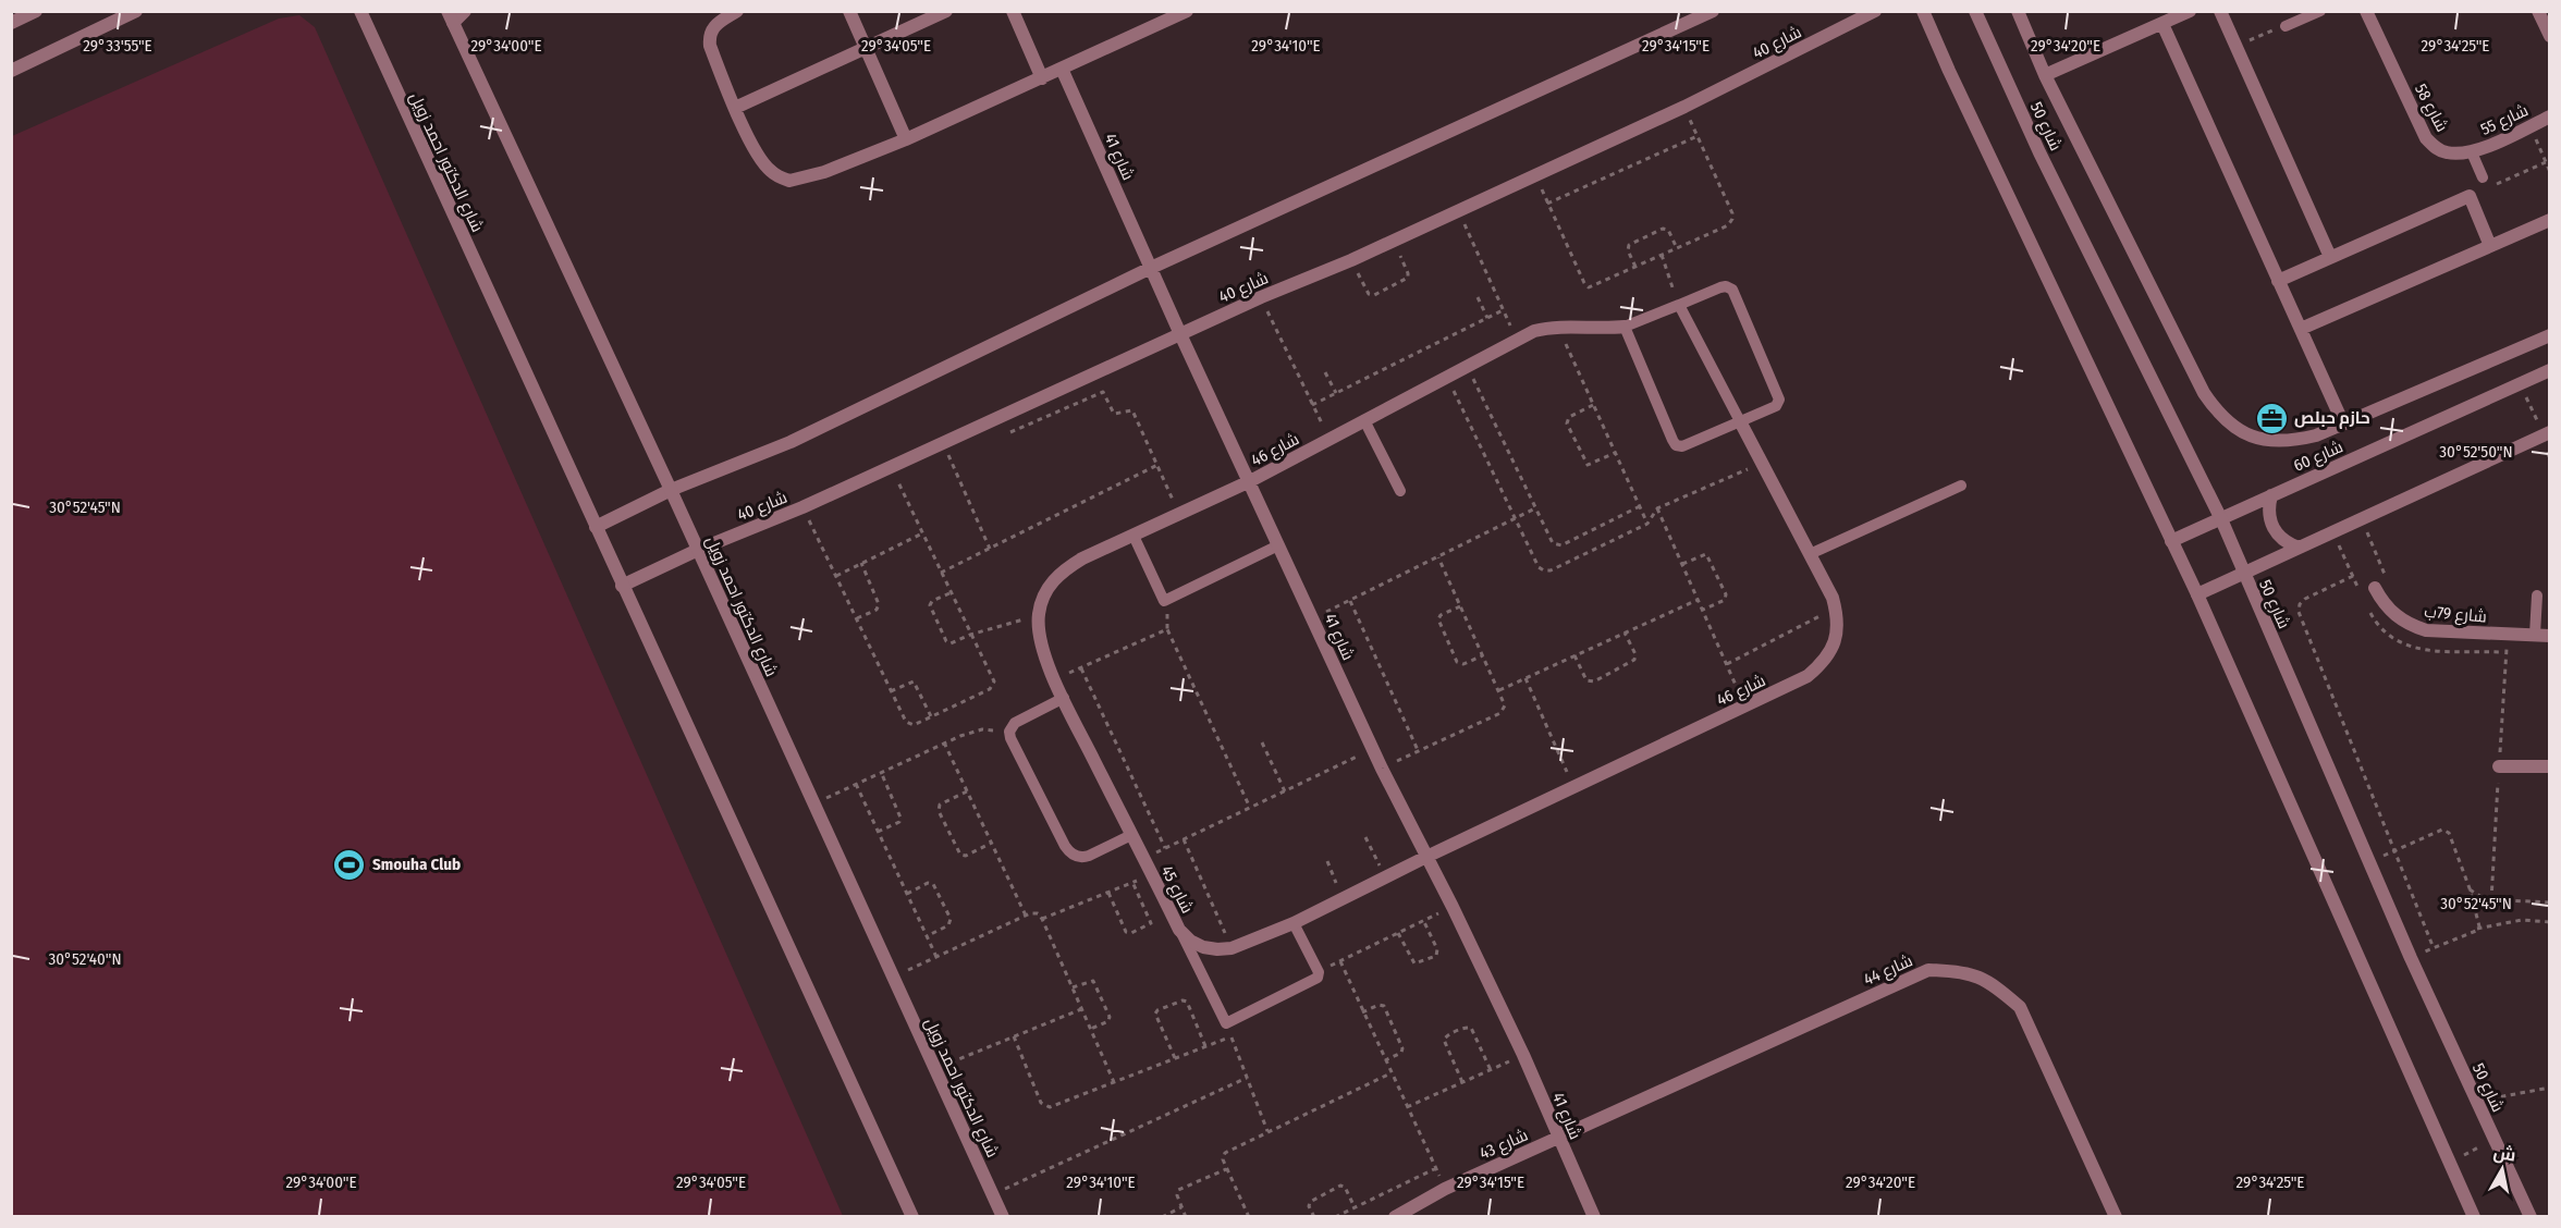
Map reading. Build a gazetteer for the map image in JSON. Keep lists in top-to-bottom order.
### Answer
{
  "streets": {
    "street": [
      "شارع 40",
      "شارع 58",
      "شارع 55",
      "شارع 50",
      "شارع 41",
      "شارع الدكتور احمد زويل",
      "شارع 46",
      "شارع 60",
      "شارع 79ب",
      "شارع 45",
      "شارع 44",
      "شارع 43"
    ]
  },
  "crossings": [
    ["شارع 40", "شارع 41"],
    ["شارع 40", "شارع الدكتور احمد زويل"],
    ["شارع 58", "شارع 55"],
    ["شارع 50", "شارع 60"],
    ["شارع 41", "شارع 46"],
    ["شارع 41", "شارع 45"],
    ["شارع 41", "شارع 44"],
    ["شارع 41", "شارع 43"],
    ["شارع 46", "شارع 45"],
    ["شارع 44", "شارع 43"]
  ],
  "places": {
    "office": ["حازم حبلص"],
    "sports": ["Smouha Club"]
  },
  "north": "top",
  "coordinates": [
    "29°33'55\"E",
    "29°34'00\"E",
    "29°34'05\"E",
    "29°34'10\"E",
    "29°34'15\"E",
    "29°34'20\"E",
    "29°34'25\"E",
    "30°52'50\"N",
    "30°52'45\"N",
    "30°52'40\"N"
  ]
}
